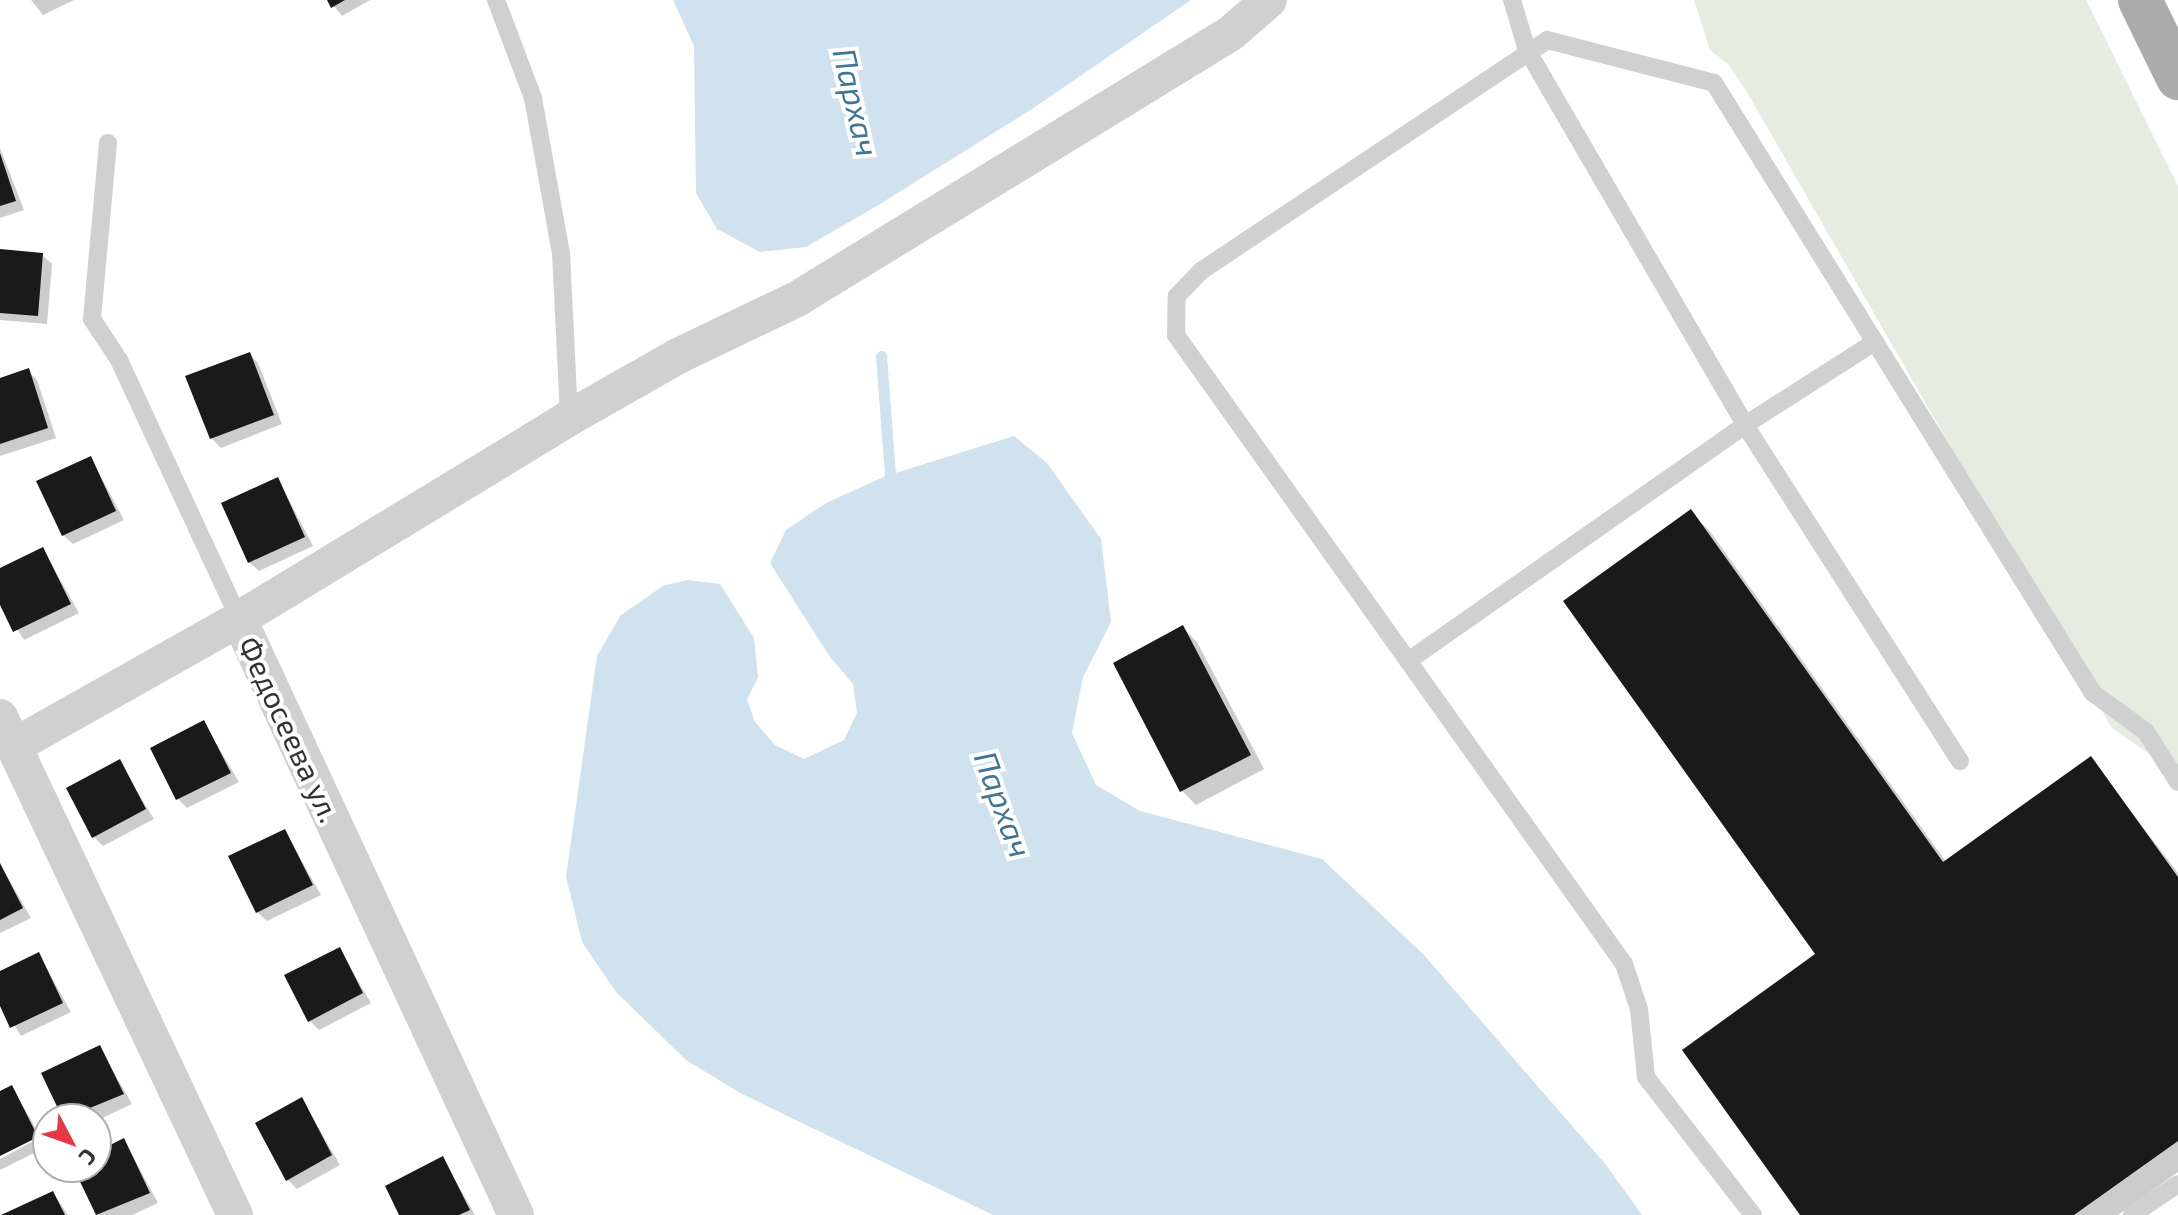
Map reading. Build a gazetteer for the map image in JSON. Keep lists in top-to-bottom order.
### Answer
{
  "streets": {
    "street": ["Федосеева ул."]
  },
  "water": ["Пархач"],
  "north": "bottom right"
}
